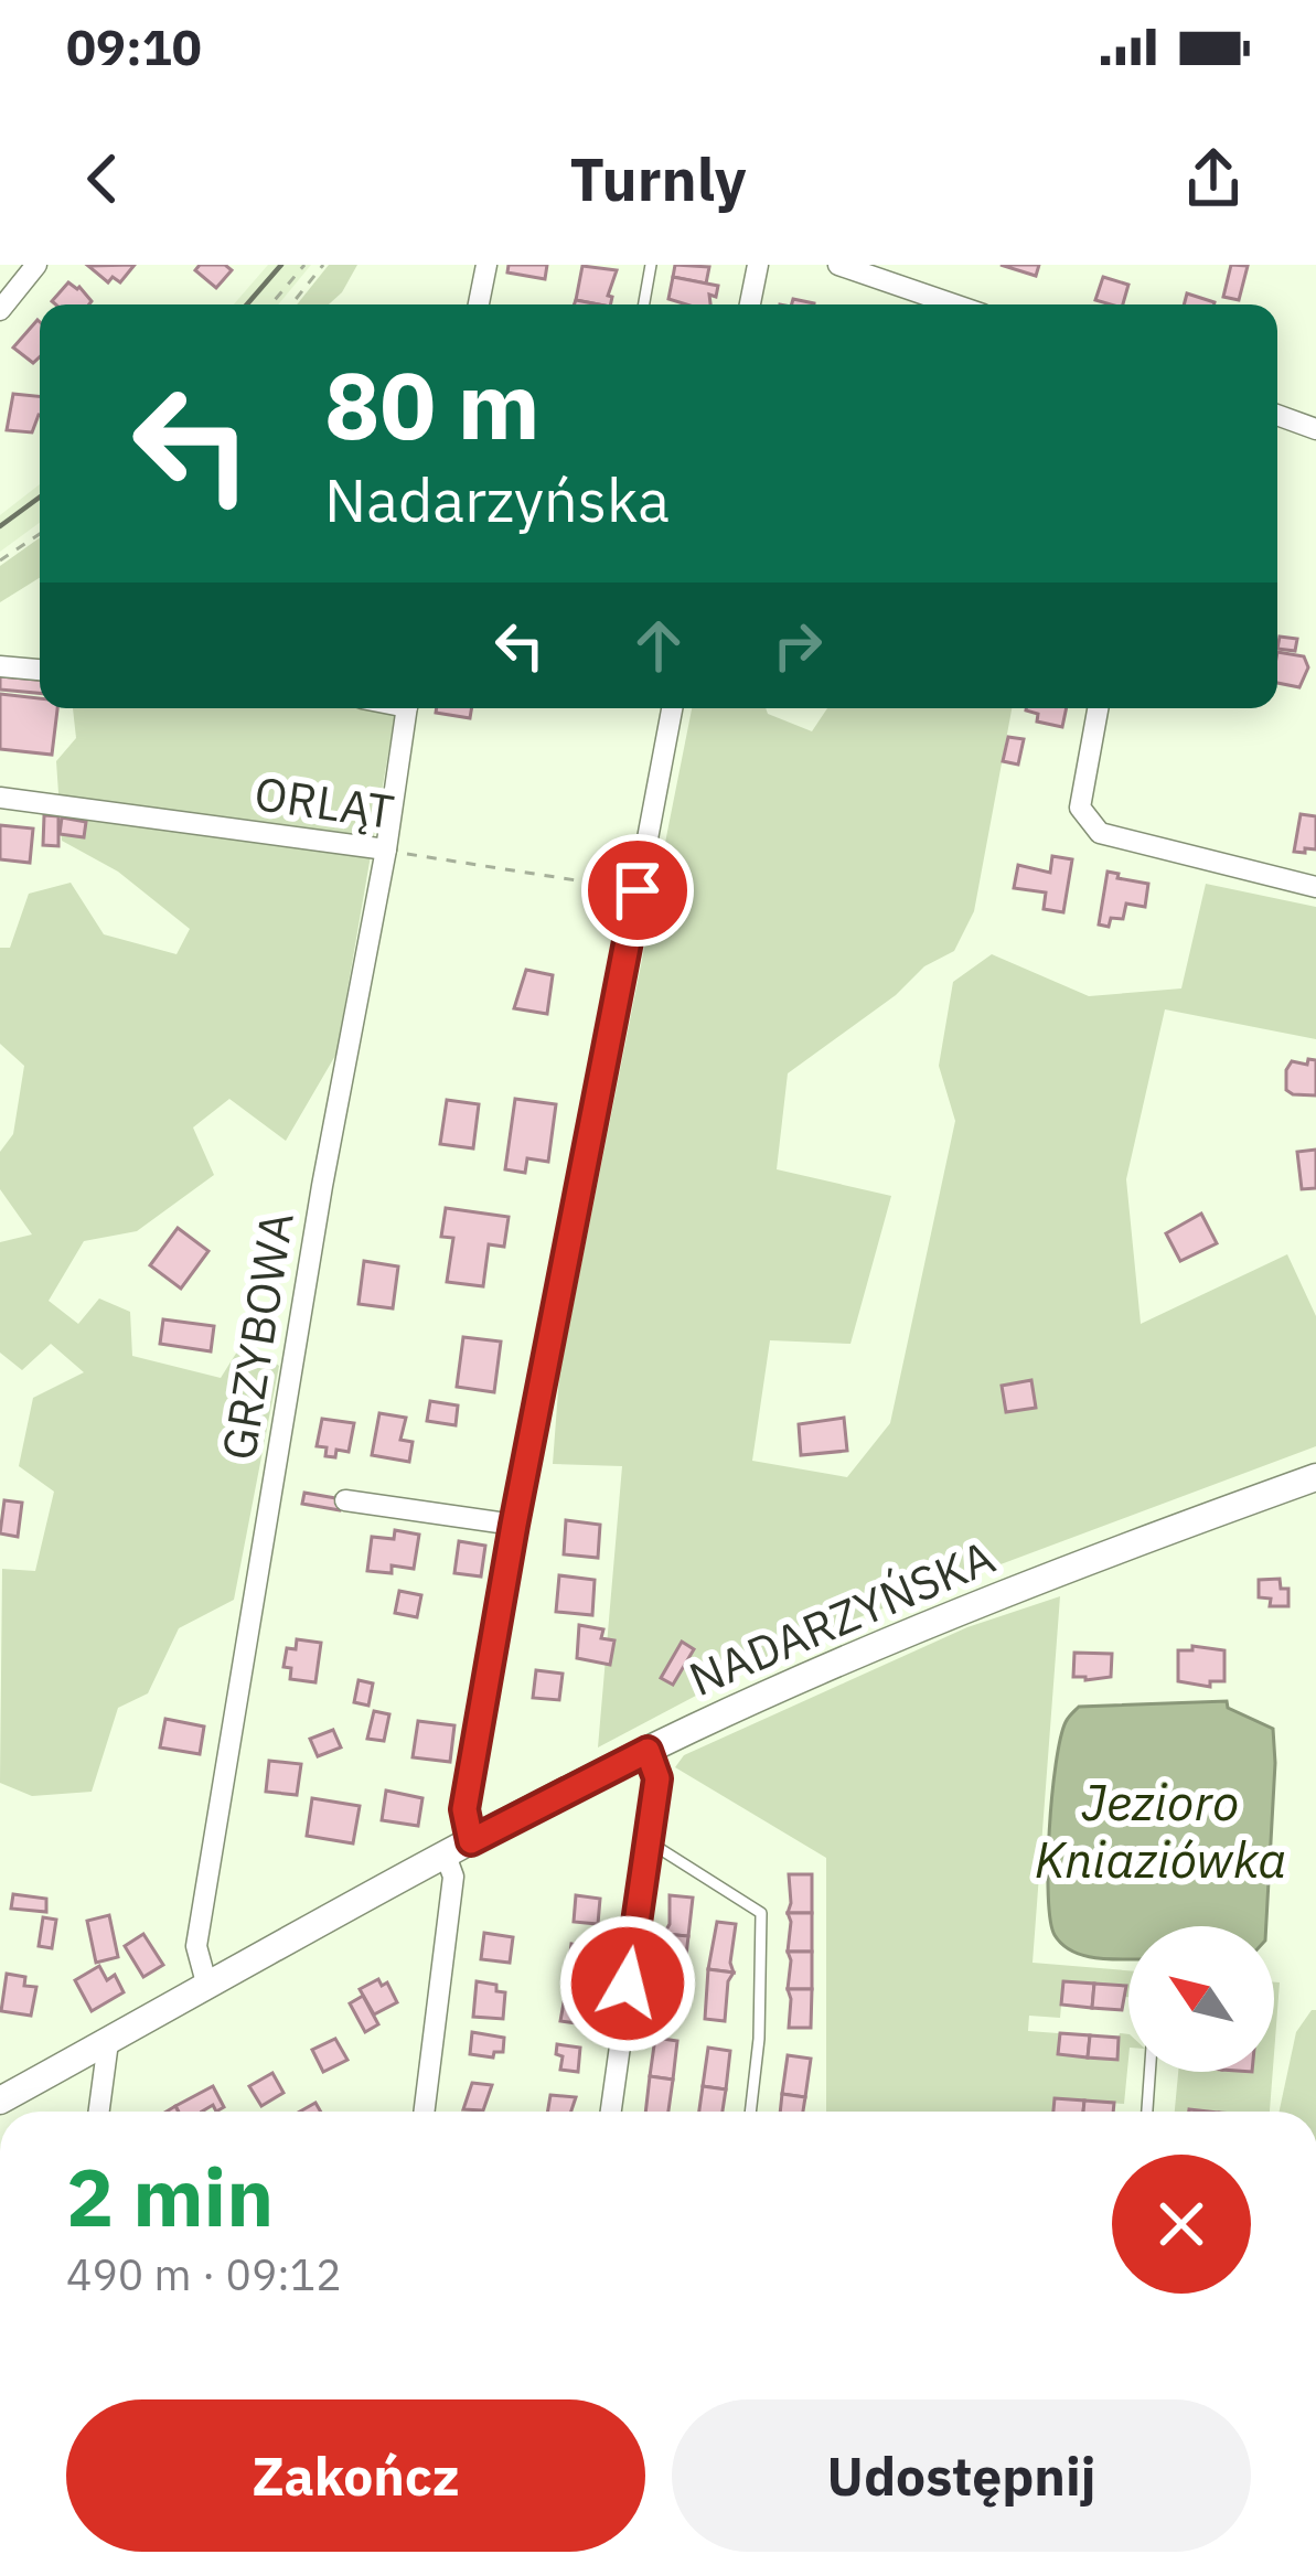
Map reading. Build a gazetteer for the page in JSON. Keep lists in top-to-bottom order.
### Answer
{
  "streets": {
    "street": ["ORLĄT", "GRZYBOWA", "NADARZYŃSKA"]
  },
  "crossings": [
    ["ORLĄT", "GRZYBOWA"],
    ["GRZYBOWA", "NADARZYŃSKA"]
  ],
  "water": ["Jezioro Kniaziówka"],
  "north": "top left",
  "page": {
    "status": "09:10",
    "header": "Turnly",
    "turn": ["80 m", "Nadarzyńska"],
    "heading": ["2 min", "490 m · 09:12"],
    "buttons": ["Zakończ", "Udostępnij"]
  }
}
